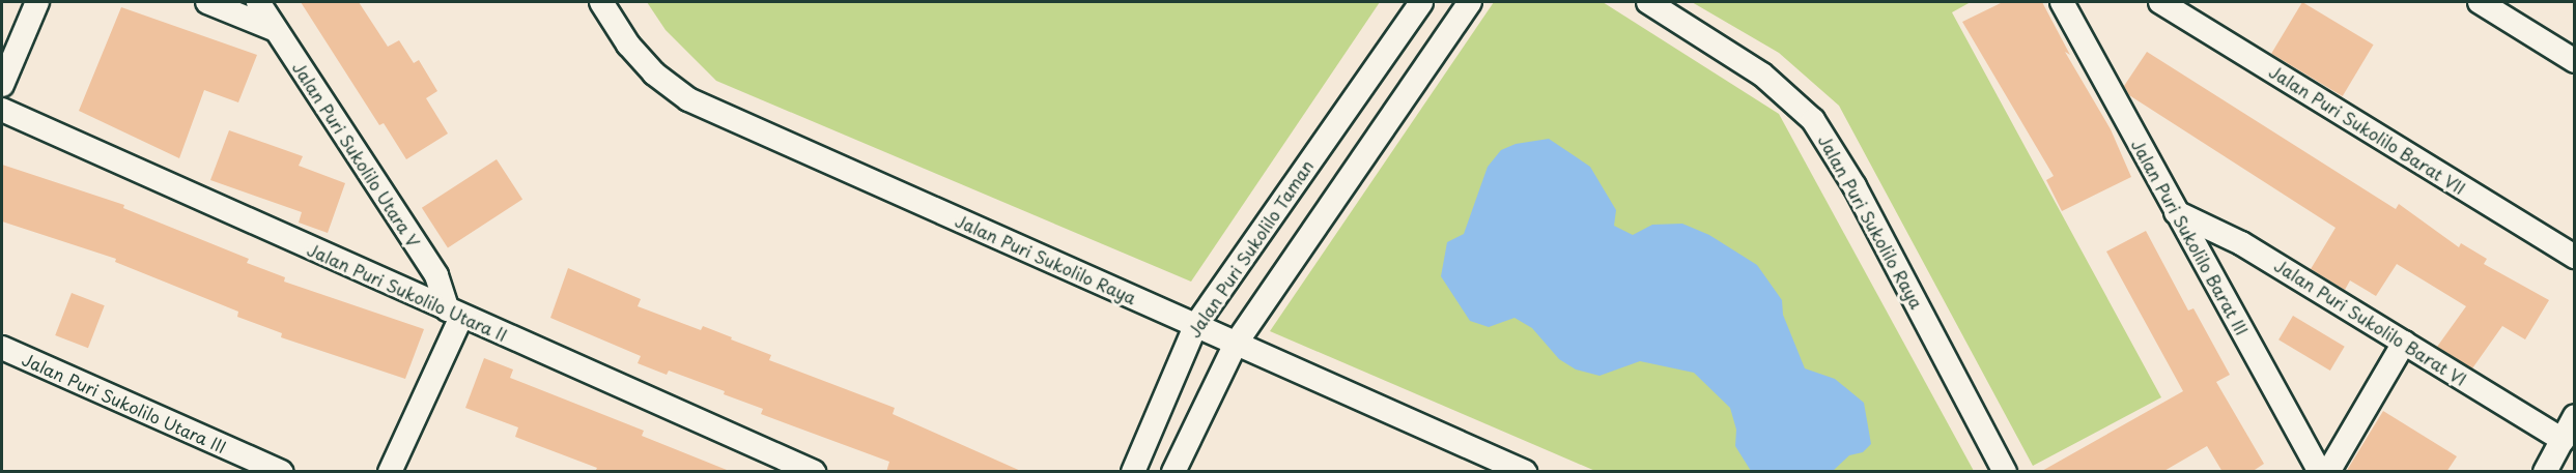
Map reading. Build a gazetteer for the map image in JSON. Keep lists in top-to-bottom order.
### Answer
{
  "streets": {
    "street": [
      "Jalan Puri Sukolilo Barat VII",
      "Jalan Puri Sukolilo Utara V",
      "Jalan Puri Sukolilo Raya",
      "Jalan Puri Sukolilo Barat III",
      "Jalan Puri Sukolilo Taman",
      "Jalan Puri Sukolilo Utara II",
      "Jalan Puri Sukolilo Barat VI",
      "Jalan Puri Sukolilo Utara III"
    ]
  },
  "crossings": [
    ["Jalan Puri Sukolilo Utara V", "Jalan Puri Sukolilo Utara II"],
    ["Jalan Puri Sukolilo Raya", "Jalan Puri Sukolilo Taman"],
    ["Jalan Puri Sukolilo Barat III", "Jalan Puri Sukolilo Barat VI"]
  ]
}
